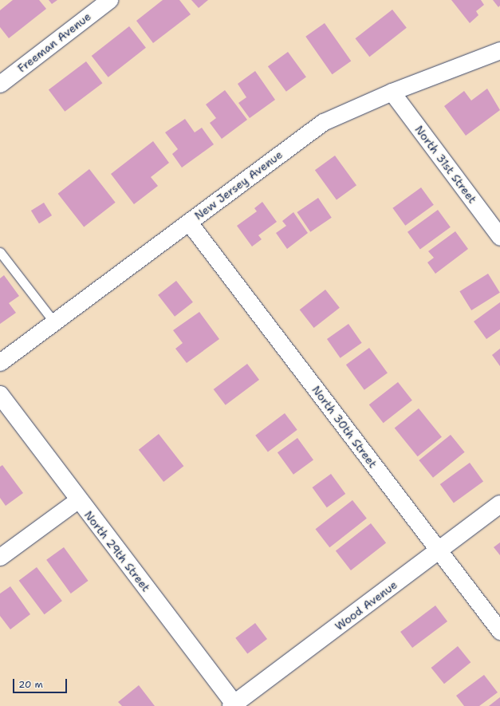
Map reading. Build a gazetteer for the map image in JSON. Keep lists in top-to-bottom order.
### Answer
{
  "streets": {
    "street": [
      "Freeman Avenue",
      "North 31st Street",
      "New Jersey Avenue",
      "North 30th Street",
      "North 29th Street",
      "Wood Avenue"
    ]
  },
  "crossings": [
    ["North 31st Street", "New Jersey Avenue"],
    ["New Jersey Avenue", "North 30th Street"],
    ["North 30th Street", "Wood Avenue"],
    ["North 29th Street", "Wood Avenue"]
  ],
  "scale_bar": "20 m"
}
